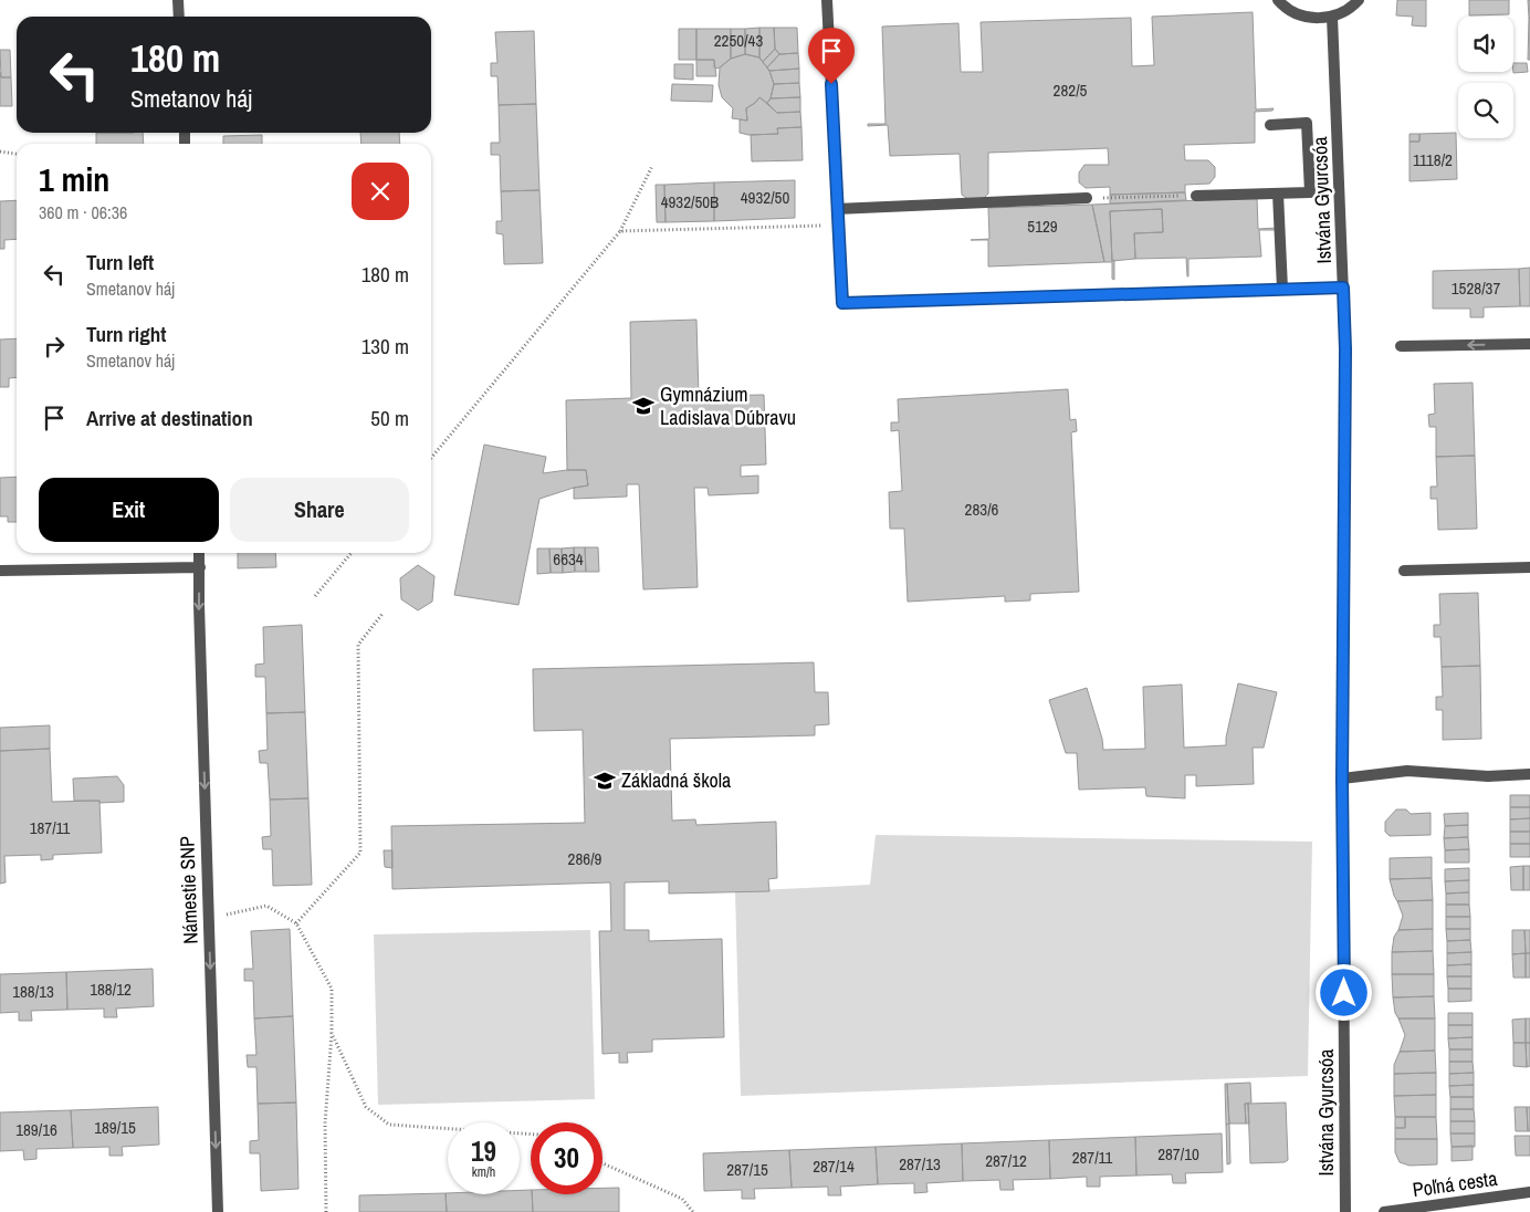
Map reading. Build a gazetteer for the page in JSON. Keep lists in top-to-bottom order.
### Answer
{
  "streets": {
    "street": ["Istvána Gyurcsóa", "Námestie SNP", "Poľná cesta"]
  },
  "one_way": ["Námestie SNP"],
  "places": {
    "school or university": ["Gymnázium Ladislava Dúbravu", "Základná škola"]
  },
  "house_numbers": [
    "2250/43",
    "282/5",
    "1118/2",
    "4932/50",
    "4932/50B",
    "5129",
    "1528/37",
    "283/6",
    "6634",
    "187/11",
    "286/9",
    "188/12",
    "188/13",
    "189/15",
    "189/16",
    "287/10",
    "287/11",
    "287/12",
    "287/13",
    "287/14",
    "287/15"
  ],
  "page": {
    "turn": ["180 m", "Smetanov háj"],
    "heading": ["1 min", "360 m · 06:36"],
    "list": [
      {
        "name": "Turn left",
        "note": "Smetanov háj",
        "value": "180 m"
      },
      {
        "name": "Turn right",
        "note": "Smetanov háj",
        "value": "130 m"
      },
      {
        "name": "Arrive at destination",
        "value": "50 m"
      }
    ],
    "buttons": ["Exit", "Share"],
    "speed": "19 km/h",
    "limit": "30"
  }
}
